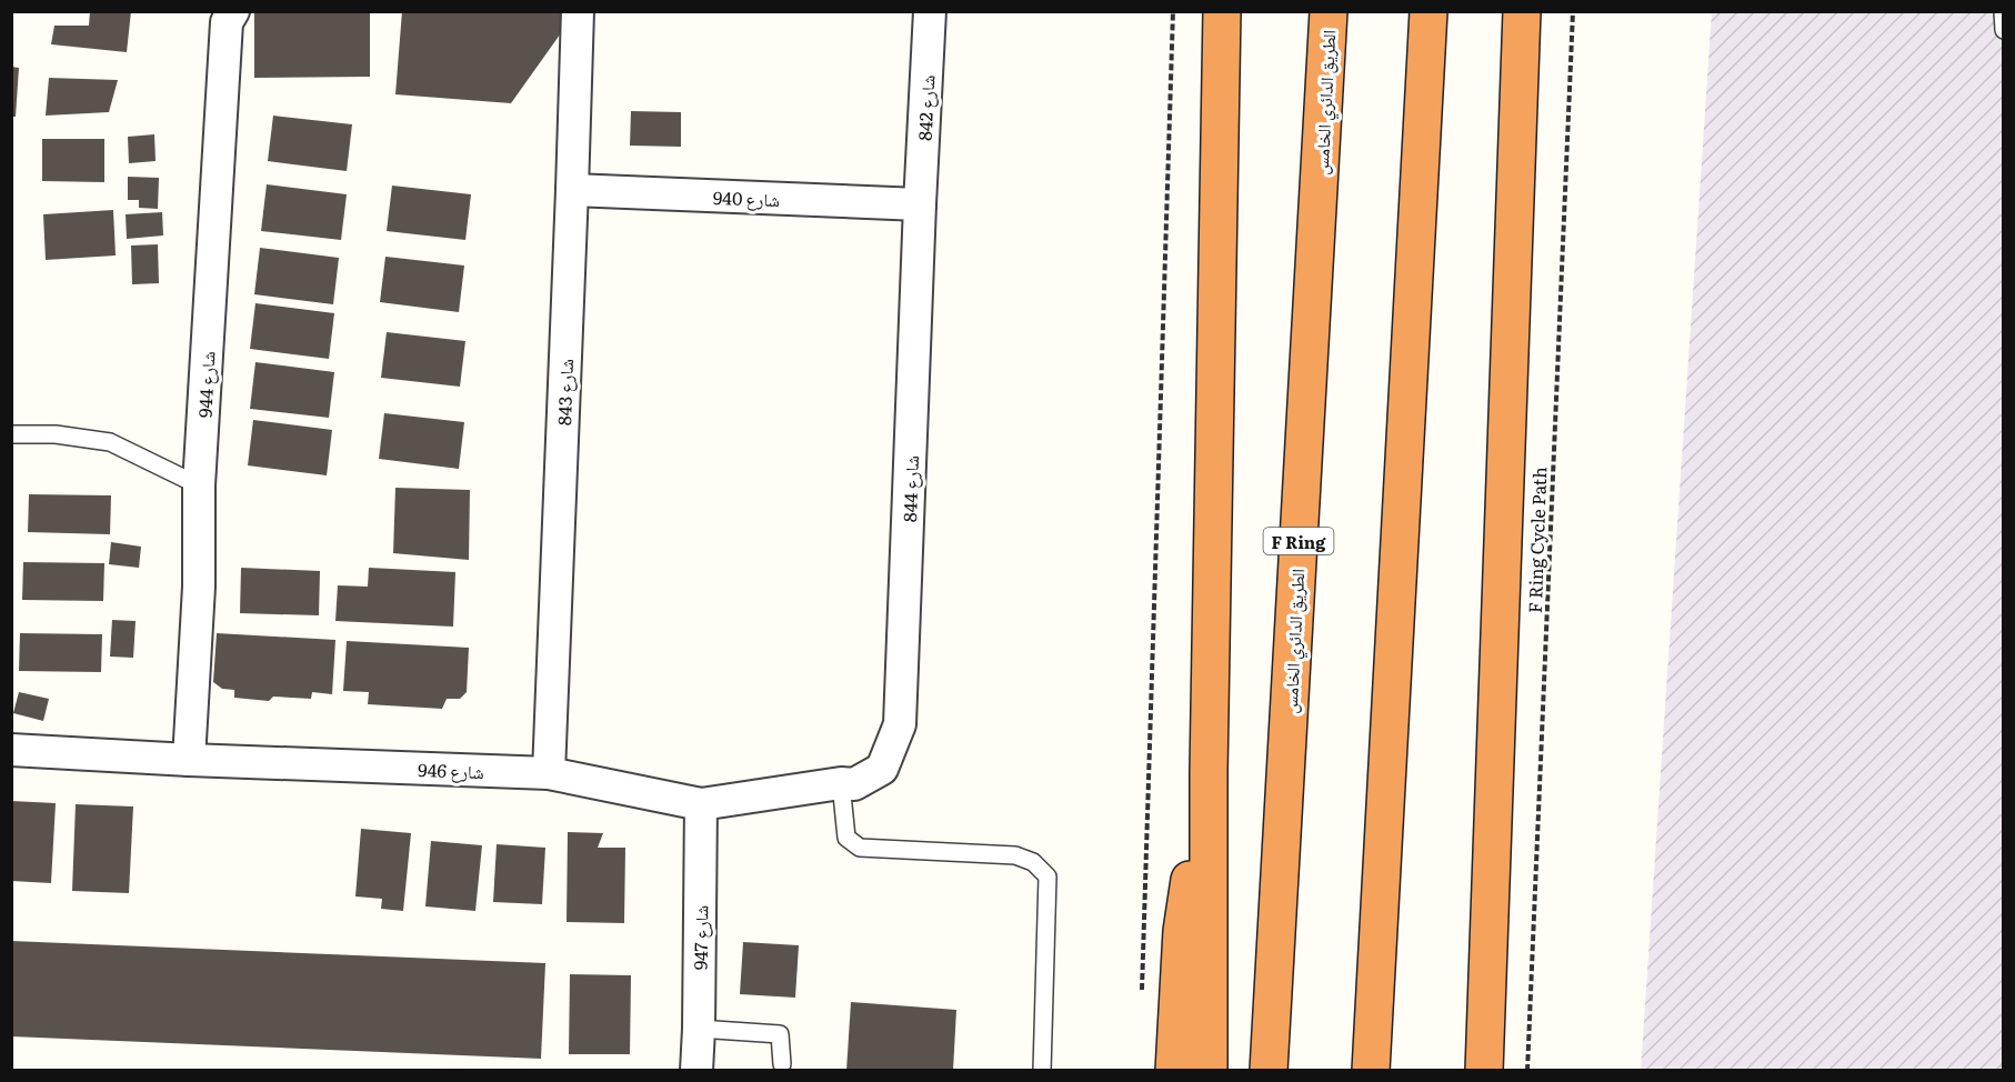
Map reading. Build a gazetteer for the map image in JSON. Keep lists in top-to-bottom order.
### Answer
{
  "streets": {
    "highway": ["الطريق الدائري الخامس", "F Ring"],
    "street": [
      "شارع 842",
      "شارع 940",
      "شارع 944",
      "شارع 843",
      "شارع 844",
      "شارع 946",
      "شارع 947"
    ],
    "path": ["F Ring Cycle Path"]
  },
  "crossings": [
    ["شارع 842", "شارع 940"],
    ["شارع 842", "شارع 844"],
    ["شارع 940", "شارع 843"],
    ["شارع 940", "شارع 844"],
    ["شارع 944", "شارع 946"],
    ["شارع 843", "شارع 946"],
    ["شارع 844", "شارع 946"],
    ["شارع 946", "شارع 947"]
  ]
}
